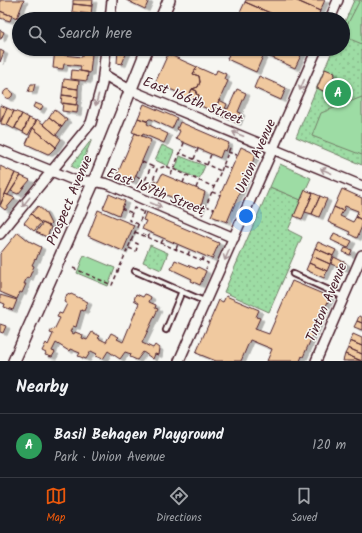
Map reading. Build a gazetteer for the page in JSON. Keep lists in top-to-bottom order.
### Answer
{
  "streets": {
    "street": [
      "East 166th Street",
      "Union Avenue",
      "East 167th Street",
      "Prospect Avenue",
      "Tinton Avenue"
    ]
  },
  "crossings": [
    ["East 166th Street", "Union Avenue"],
    ["East 166th Street", "Prospect Avenue"],
    ["Union Avenue", "East 167th Street"],
    ["East 167th Street", "Prospect Avenue"]
  ],
  "one_way": ["East 166th Street", "Union Avenue", "East 167th Street"],
  "page": {
    "search": "Search here",
    "pins": "A",
    "heading": "Nearby",
    "list": [
      {
        "mark": "A",
        "name": "Basil Behagen Playground",
        "note": "Park · Union Avenue",
        "value": "120 m"
      }
    ],
    "nav": ["Map", "Directions", "Saved"]
  }
}
